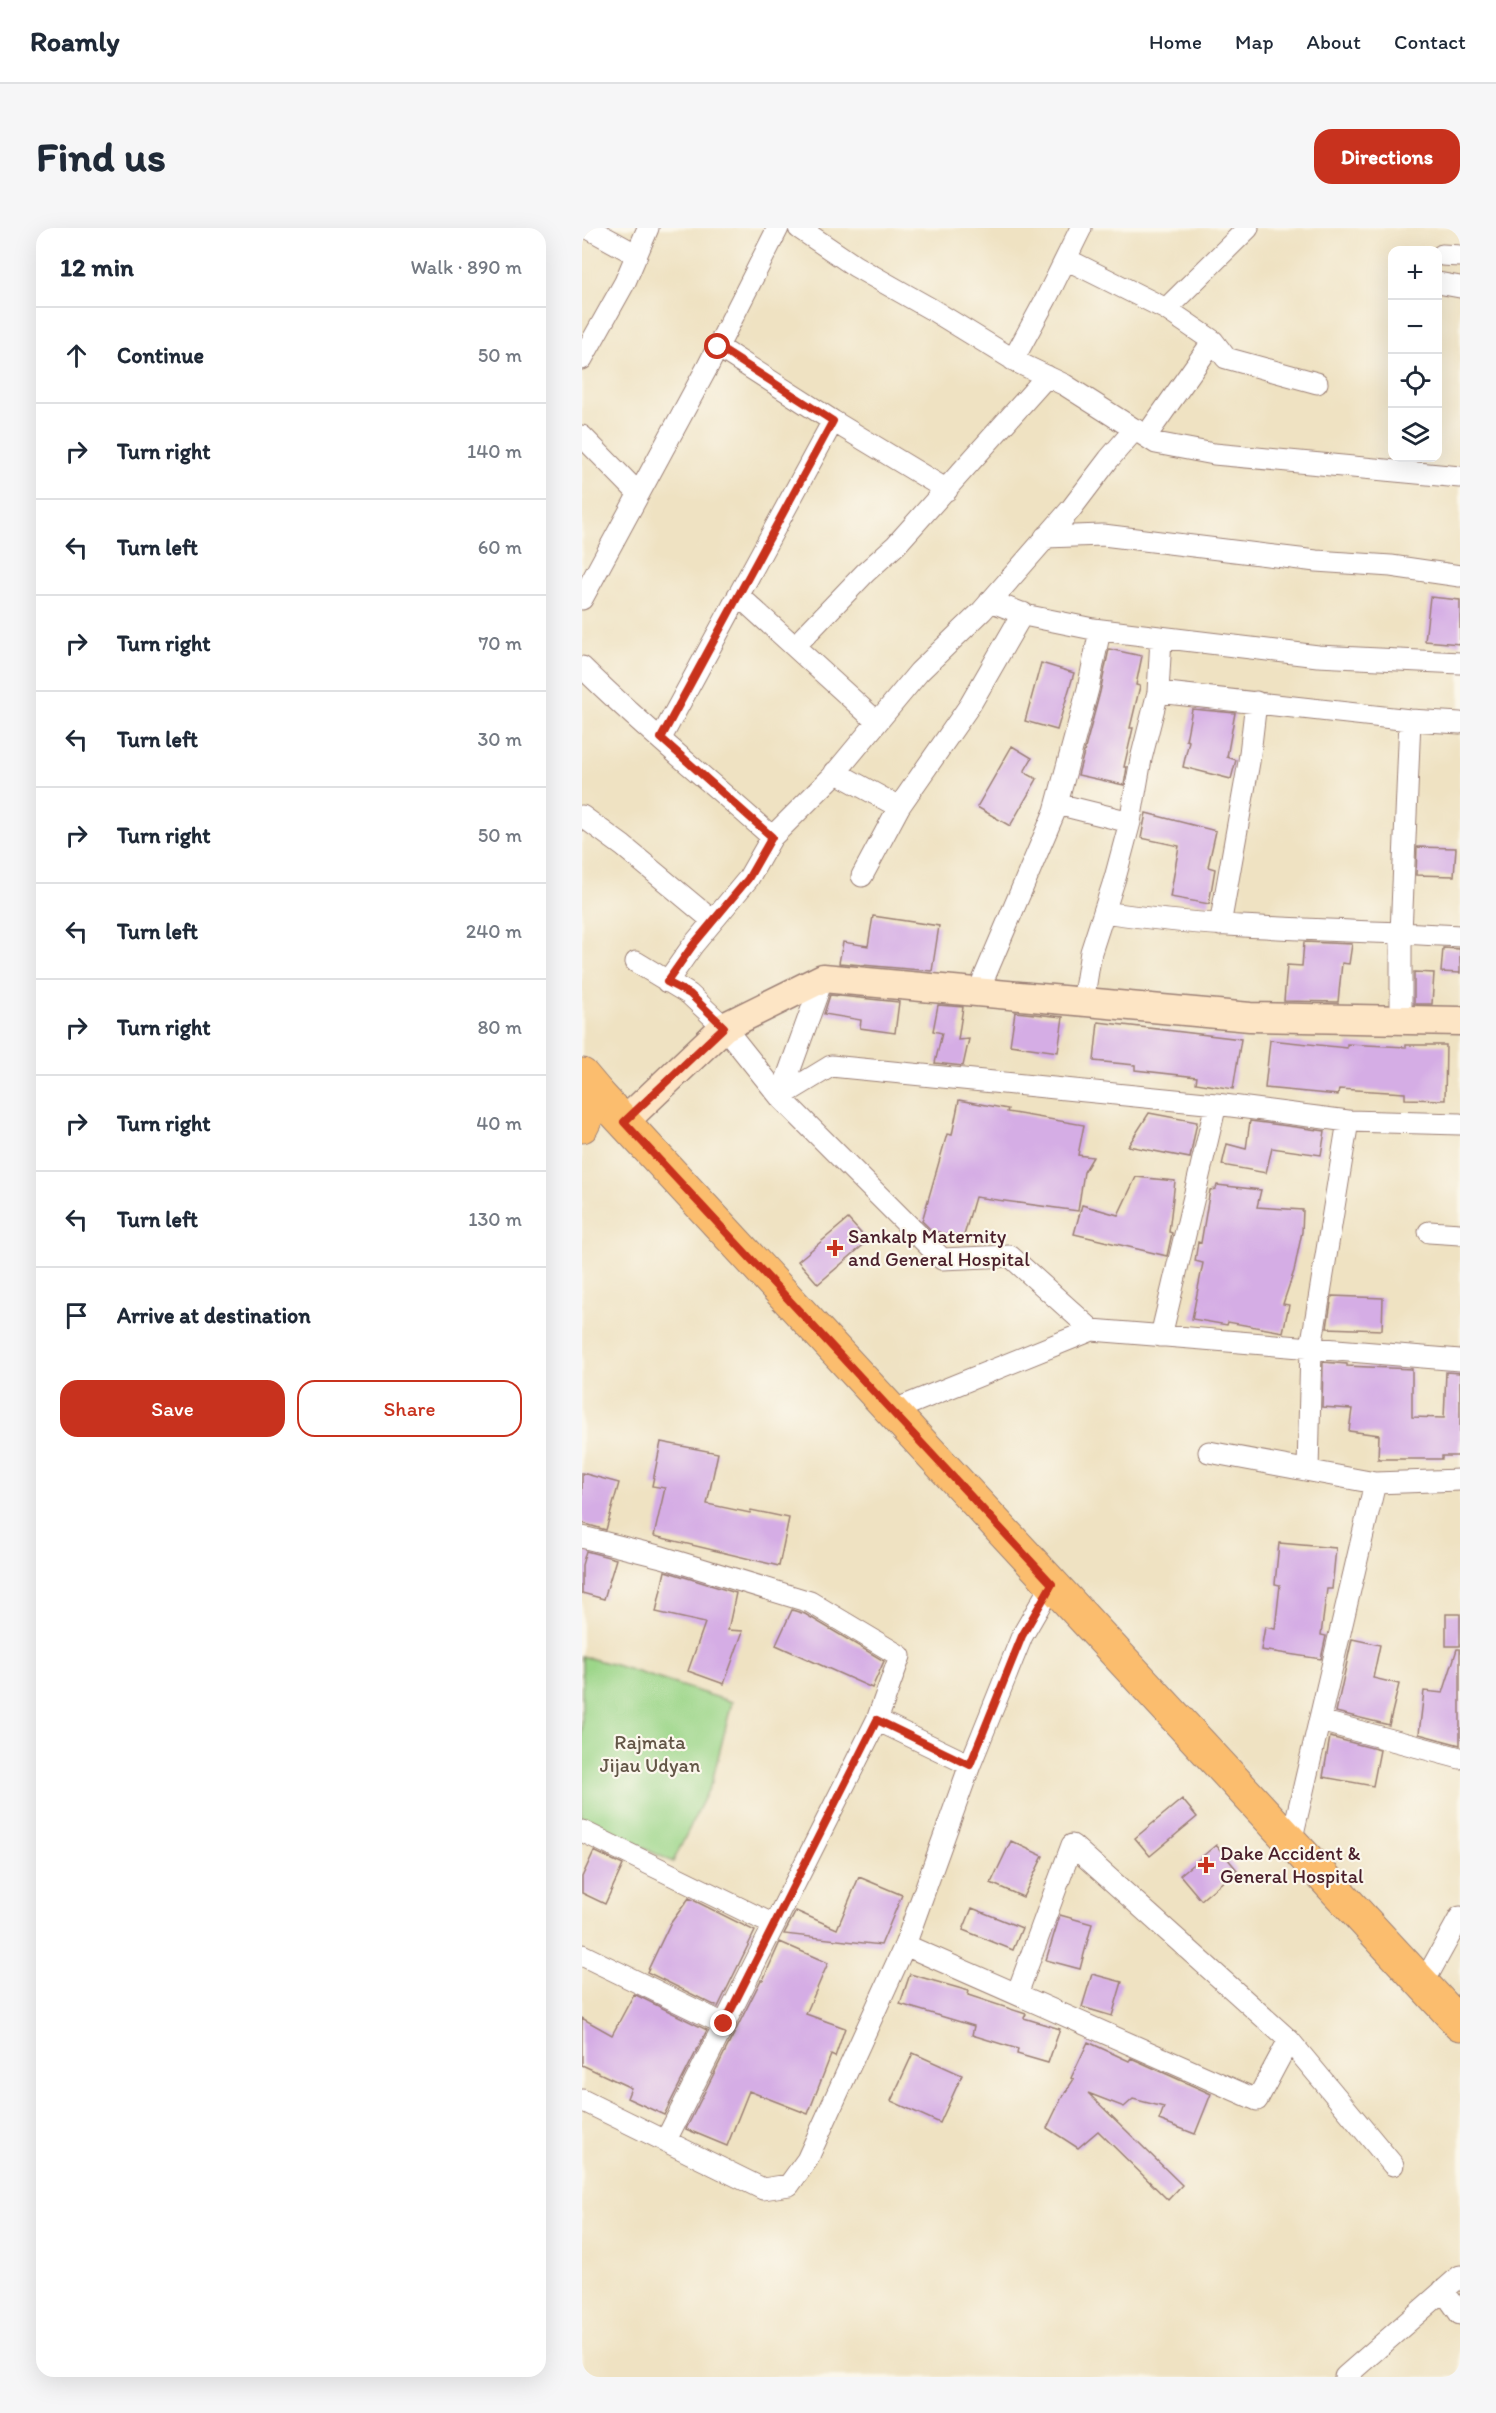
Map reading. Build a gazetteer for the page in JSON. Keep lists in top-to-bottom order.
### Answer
{
  "parks": ["Rajmata Jijau Udyan"],
  "places": {
    "health": ["Sankalp Maternity and General Hospital", "Dake Accident & General Hospital"]
  },
  "page": {
    "header": "Roamly",
    "nav": [
      "Home",
      "Map",
      "About",
      "Contact"
    ],
    "buttons": [
      "Directions",
      ["Save", "Share"]
    ],
    "title": "Find us",
    "heading": ["12 min", "Walk · 890 m"],
    "map_buttons": ["+", "−"],
    "list": [
      ["Continue", "50 m"],
      ["Turn right", "140 m"],
      ["Turn left", "60 m"],
      ["Turn right", "70 m"],
      ["Turn left", "30 m"],
      ["Turn right", "50 m"],
      ["Turn left", "240 m"],
      ["Turn right", "80 m"],
      ["Turn right", "40 m"],
      ["Turn left", "130 m"],
      "Arrive at destination"
    ]
  }
}
